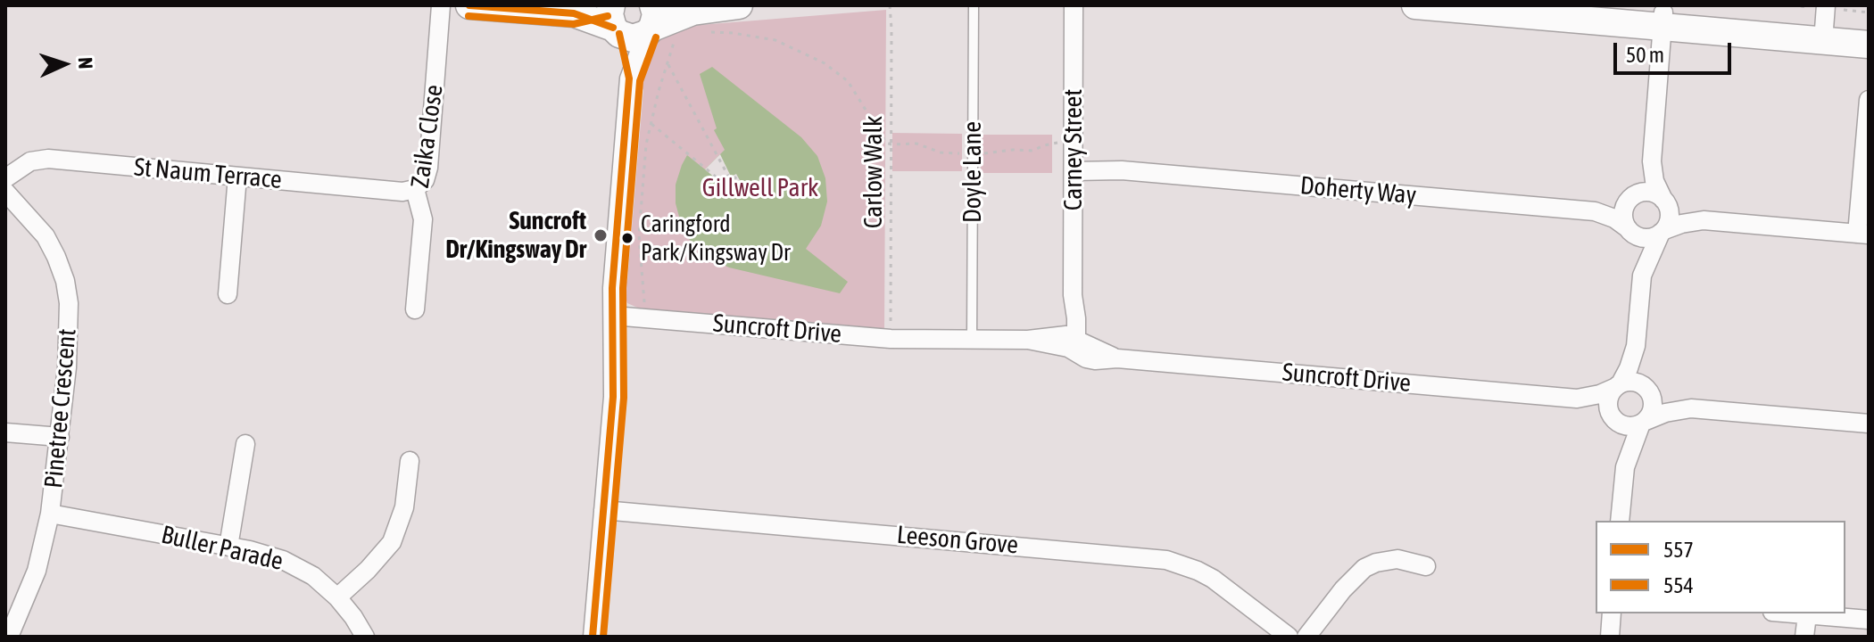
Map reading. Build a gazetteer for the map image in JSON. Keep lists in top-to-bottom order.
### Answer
{
  "streets": {
    "street": [
      "Zaika Close",
      "Carney Street",
      "St Naum Terrace",
      "Doherty Way",
      "Suncroft Drive",
      "Pinetree Crescent",
      "Leeson Grove",
      "Buller Parade"
    ],
    "lane": ["Doyle Lane"],
    "path": ["Carlow Walk"]
  },
  "crossings": [
    ["Zaika Close", "St Naum Terrace"],
    ["Carney Street", "Doherty Way"],
    ["Carney Street", "Suncroft Drive"],
    ["Carlow Walk", "Suncroft Drive"],
    ["Doyle Lane", "Suncroft Drive"],
    ["Pinetree Crescent", "Buller Parade"]
  ],
  "parks": ["Gillwell Park"],
  "places": ["Suncroft Dr/Kingsway Dr", "Caringford Park/Kingsway Dr"],
  "lines": ["transit line 557", "transit line 554"],
  "legend": ["557", "554"],
  "scale_bar": "50 m",
  "north": "right"
}
